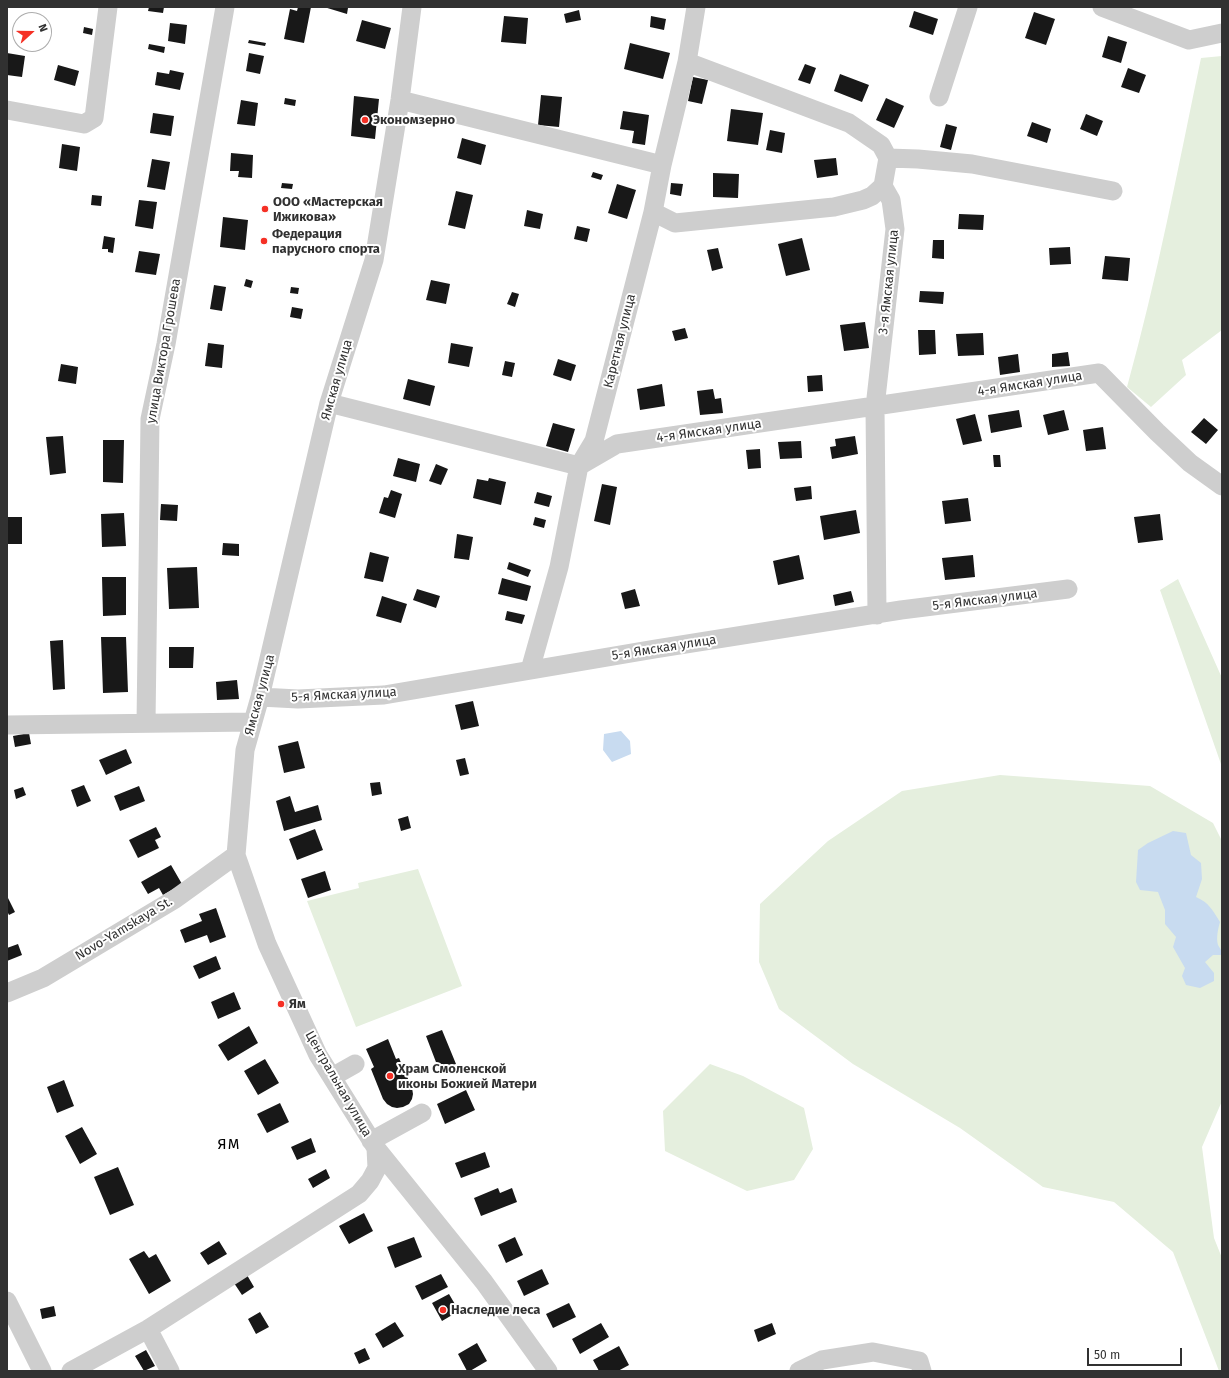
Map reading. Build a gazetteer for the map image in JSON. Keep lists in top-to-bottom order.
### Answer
{
  "streets": {
    "street": [
      "3-я Ямская улица",
      "Каретная улица",
      "улица Виктора Грошева",
      "Ямская улица",
      "4-я Ямская улица",
      "5-я Ямская улица",
      "Novo-Yamskaya St.",
      "Центральная улица"
    ]
  },
  "crossings": [
    ["3-я Ямская улица", "4-я Ямская улица"],
    ["3-я Ямская улица", "5-я Ямская улица"],
    ["Каретная улица", "4-я Ямская улица"],
    ["Каретная улица", "5-я Ямская улица"],
    ["Ямская улица", "5-я Ямская улица"],
    ["Ямская улица", "Центральная улица"],
    ["Novo-Yamskaya St.", "Центральная улица"]
  ],
  "districts": ["ЯМ"],
  "places": [
    "Экономзерно",
    "ООО «Мастерская Ижикова»",
    "Федерация парусного спорта",
    "Ям",
    "Храм Смоленской иконы Божией Матери",
    "Наследие леса"
  ],
  "scale_bar": "50 m",
  "north": "right"
}
